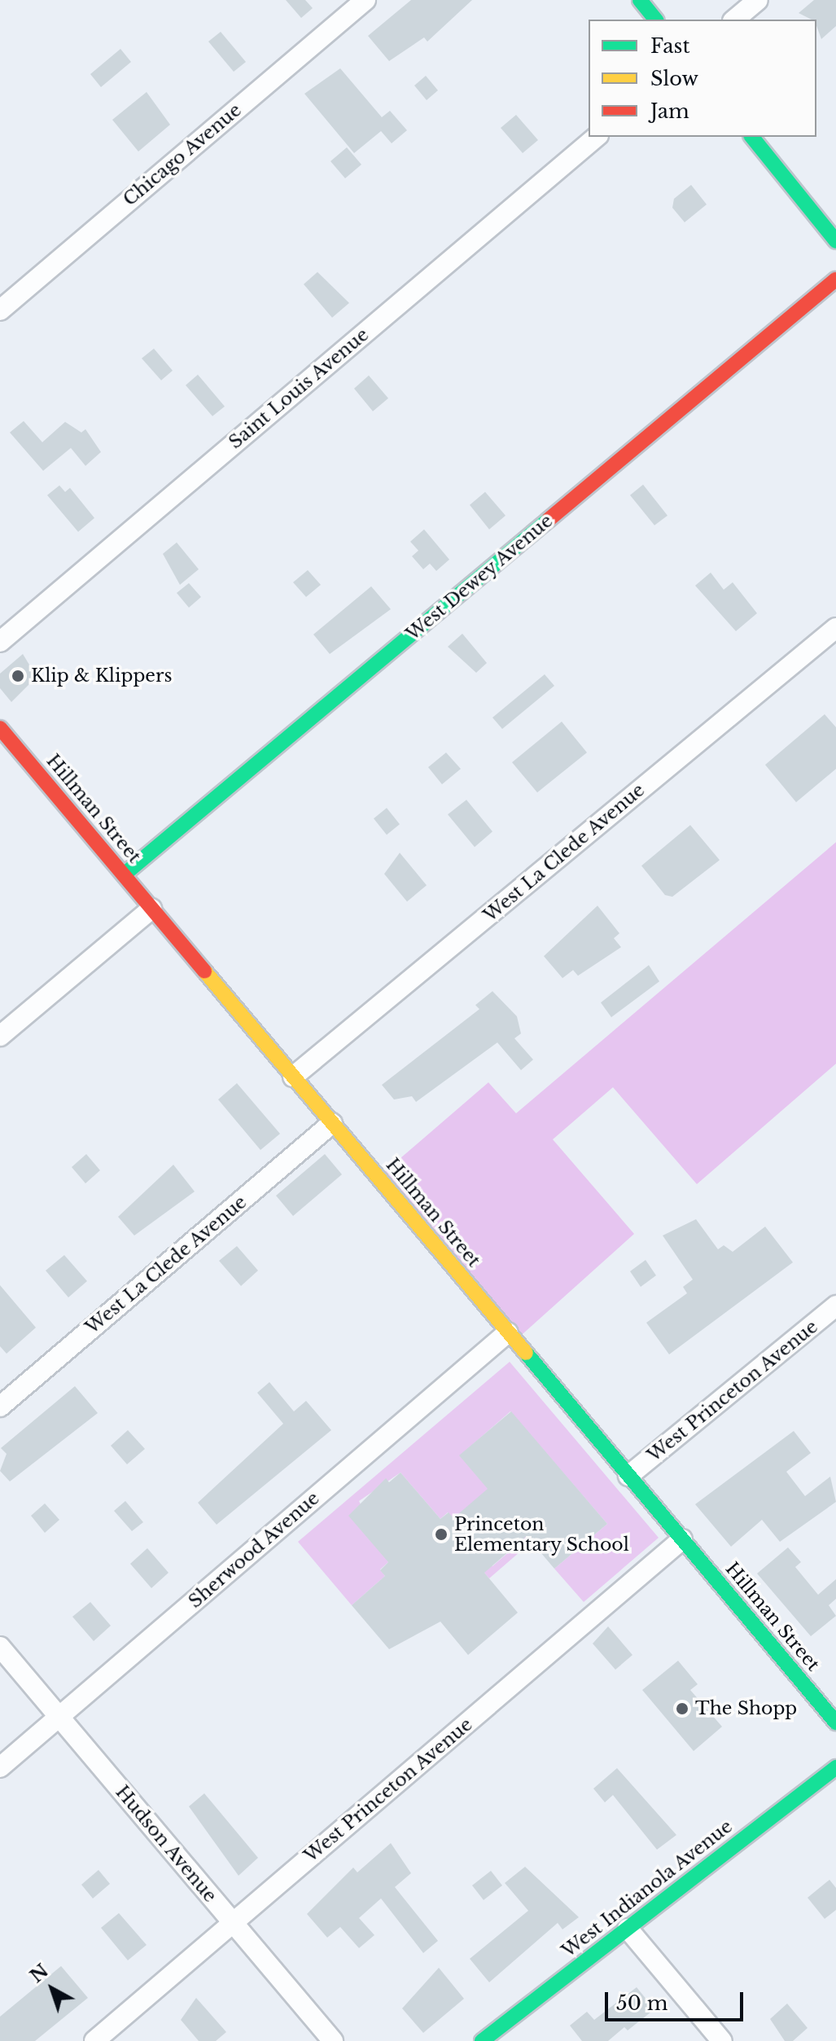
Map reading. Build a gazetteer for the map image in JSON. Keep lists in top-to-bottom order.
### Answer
{
  "streets": {
    "street": [
      "Chicago Avenue",
      "Saint Louis Avenue",
      "West Dewey Avenue",
      "Hillman Street",
      "West La Clede Avenue",
      "West Princeton Avenue",
      "Sherwood Avenue",
      "Hudson Avenue",
      "West Indianola Avenue"
    ]
  },
  "crossings": [
    ["West Dewey Avenue", "Hillman Street"],
    ["Hillman Street", "West La Clede Avenue"],
    ["Hillman Street", "West Princeton Avenue"],
    ["Hillman Street", "Sherwood Avenue"],
    ["West Princeton Avenue", "Hudson Avenue"],
    ["Sherwood Avenue", "Hudson Avenue"]
  ],
  "places": ["Klip & Klippers", "Princeton Elementary School", "The Shopp"],
  "legend": ["Fast", "Slow", "Jam"],
  "scale_bar": "50 m",
  "north": "top left"
}
